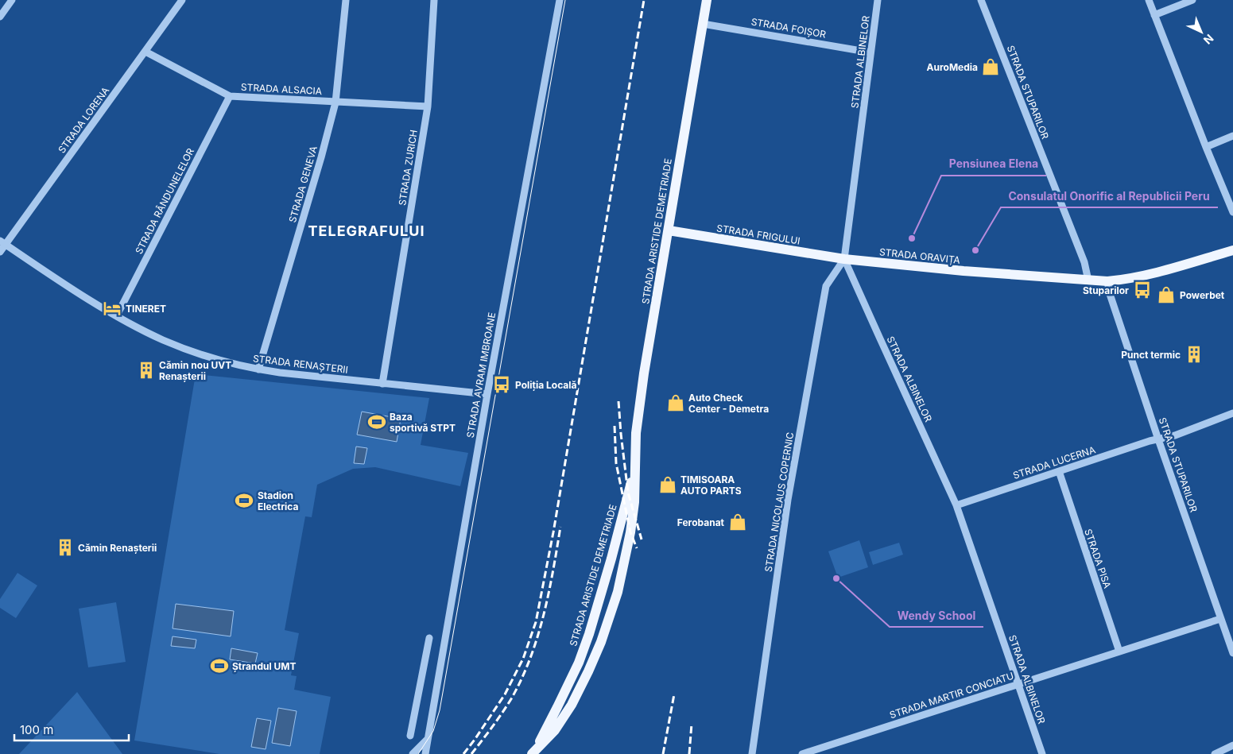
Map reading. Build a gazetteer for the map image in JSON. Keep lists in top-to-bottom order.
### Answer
{
  "streets": {
    "main road": ["STRADA ARISTIDE DEMETRIADE", "STRADA FRIGULUI", "STRADA ORAVIȚA"],
    "street": [
      "STRADA FOIȘOR",
      "STRADA ALBINELOR",
      "STRADA ALSACIA",
      "STRADA STUPARILOR",
      "STRADA LORENA",
      "STRADA ZURICH",
      "STRADA GENEVA",
      "STRADA RÂNDUNELELOR",
      "STRADA RENAȘTERII",
      "STRADA AVRAM IMBROANE",
      "STRADA LUCERNA",
      "STRADA NICOLAUS COPERNIC",
      "STRADA PISA",
      "STRADA MARTIR CONCIATU"
    ]
  },
  "crossings": [
    ["STRADA FOIȘOR", "STRADA ALBINELOR"],
    ["STRADA FOIȘOR", "STRADA ARISTIDE DEMETRIADE"],
    ["STRADA ALBINELOR", "STRADA FRIGULUI"],
    ["STRADA ALBINELOR", "STRADA ORAVIȚA"],
    ["STRADA ALBINELOR", "STRADA LUCERNA"],
    ["STRADA ALBINELOR", "STRADA NICOLAUS COPERNIC"],
    ["STRADA ALBINELOR", "STRADA MARTIR CONCIATU"],
    ["STRADA ALSACIA", "STRADA LORENA"],
    ["STRADA ALSACIA", "STRADA ZURICH"],
    ["STRADA ALSACIA", "STRADA GENEVA"],
    ["STRADA ALSACIA", "STRADA RÂNDUNELELOR"],
    ["STRADA STUPARILOR", "STRADA ORAVIȚA"],
    ["STRADA STUPARILOR", "STRADA LUCERNA"],
    ["STRADA STUPARILOR", "STRADA MARTIR CONCIATU"],
    ["STRADA LORENA", "STRADA RENAȘTERII"],
    ["STRADA ZURICH", "STRADA RENAȘTERII"],
    ["STRADA GENEVA", "STRADA RENAȘTERII"],
    ["STRADA RÂNDUNELELOR", "STRADA RENAȘTERII"],
    ["STRADA ARISTIDE DEMETRIADE", "STRADA FRIGULUI"],
    ["STRADA FRIGULUI", "STRADA ORAVIȚA"],
    ["STRADA FRIGULUI", "STRADA NICOLAUS COPERNIC"],
    ["STRADA ORAVIȚA", "STRADA NICOLAUS COPERNIC"],
    ["STRADA RENAȘTERII", "STRADA AVRAM IMBROANE"],
    ["STRADA LUCERNA", "STRADA PISA"],
    ["STRADA PISA", "STRADA MARTIR CONCIATU"]
  ],
  "districts": ["TELEGRAFULUI"],
  "places": {
    "shop": [
      "AuroMedia",
      "Powerbet",
      "Auto Check Center - Demetra",
      "TIMISOARA AUTO PARTS",
      "Ferobanat"
    ],
    "other": ["Pensiunea Elena", "Consulatul Onorific al Republicii Peru", "Wendy School"],
    "bus stop": ["Stuparilor", "Poliția Locală"],
    "hotel": ["TINERET"],
    "building": ["Punct termic", "Cămin nou UVT Renașterii", "Cămin Renașterii"],
    "sports": ["Baza sportivă STPT", "Stadion Electrica", "Ștrandul UMT"]
  },
  "scale_bar": "100 m",
  "north": "bottom right"
}
